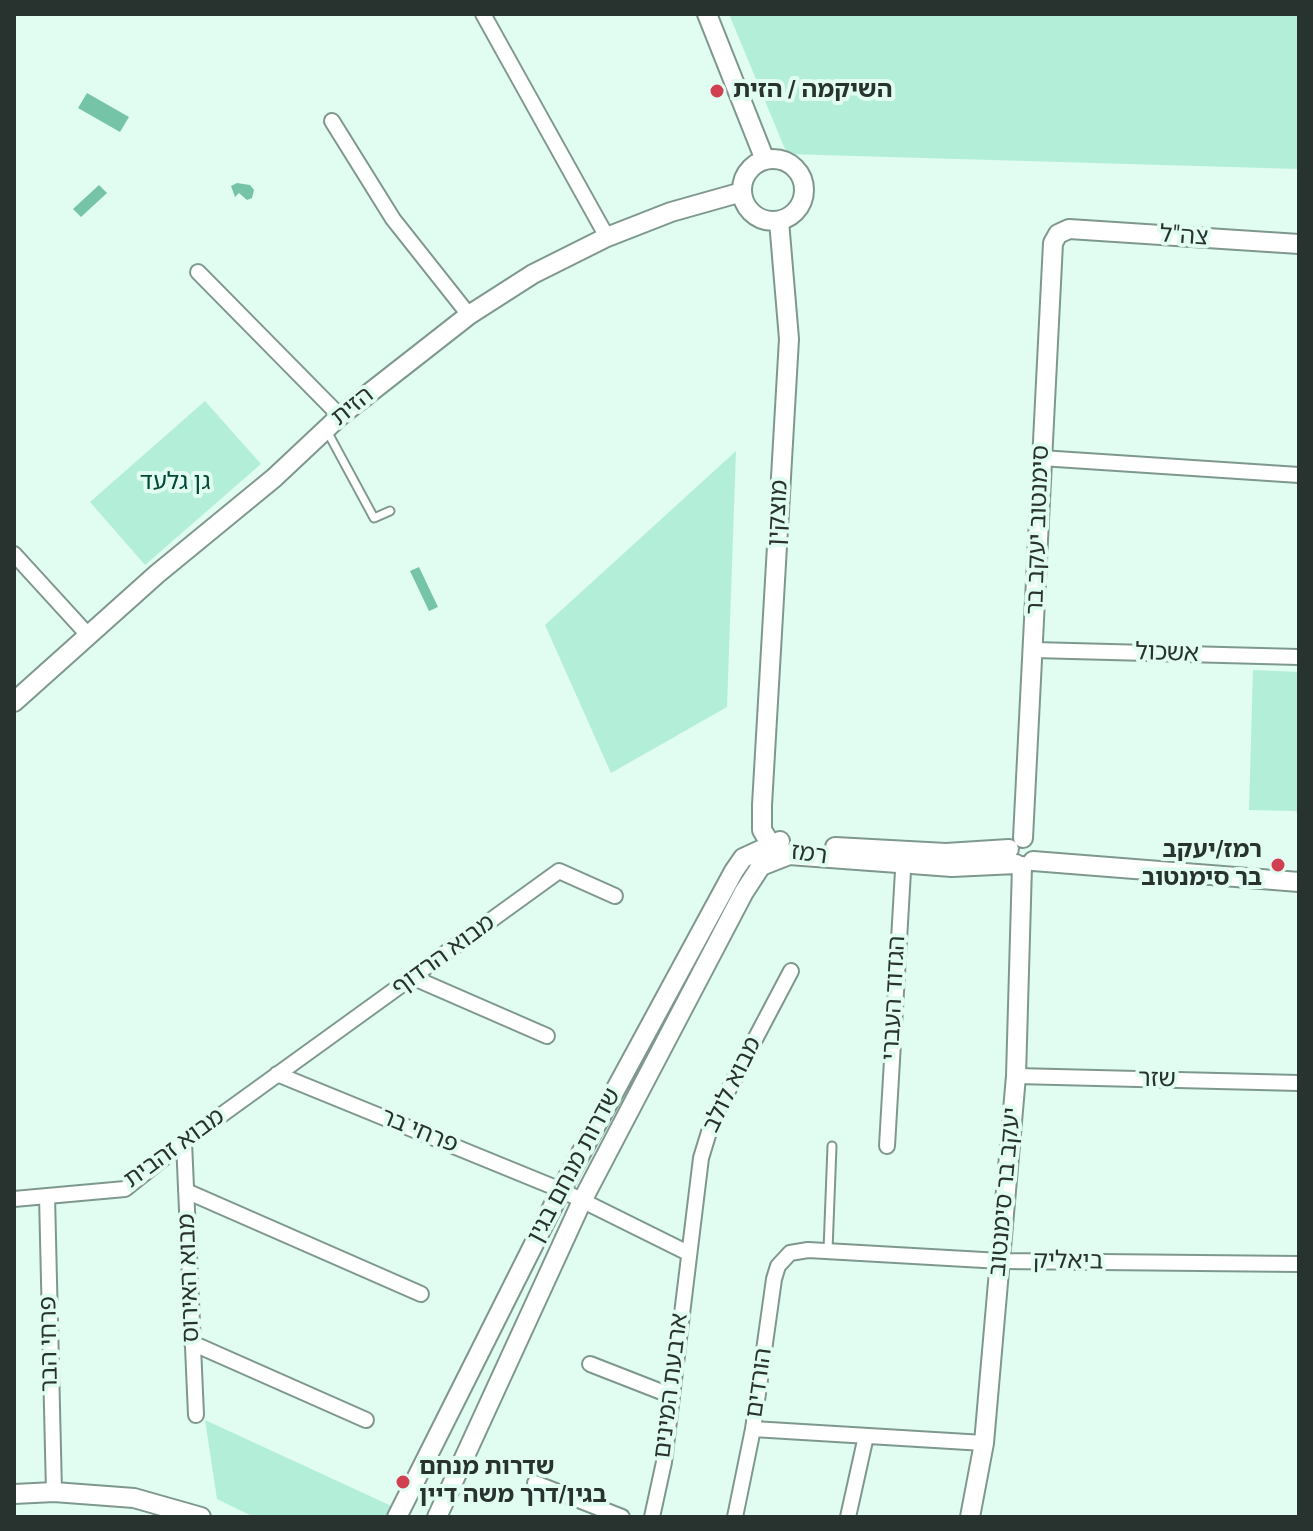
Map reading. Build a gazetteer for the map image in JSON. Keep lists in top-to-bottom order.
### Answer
{
  "streets": {
    "street": [
      "צה\"ל",
      "הזית",
      "מוצקין",
      "סימנטוב יעקב בר",
      "אשכול",
      "רמז",
      "מבוא הרדוף",
      "הגדוד העברי",
      "שזר",
      "מבוא לולב",
      "פרחי בר",
      "מבוא זהבית",
      "שדרות מנחם בגין",
      "יעקב בר סימנטוב",
      "ביאליק",
      "מבוא האירוס",
      "פרחי הבר",
      "הורדים",
      "ארבעת המינים"
    ]
  },
  "crossings": [
    ["צה\"ל", "סימנטוב יעקב בר"],
    ["הזית", "מוצקין"],
    ["מוצקין", "רמז"],
    ["סימנטוב יעקב בר", "אשכול"],
    ["סימנטוב יעקב בר", "רמז"],
    ["סימנטוב יעקב בר", "יעקב בר סימנטוב"],
    ["רמז", "הגדוד העברי"],
    ["רמז", "שדרות מנחם בגין"],
    ["רמז", "יעקב בר סימנטוב"],
    ["מבוא הרדוף", "פרחי בר"],
    ["מבוא הרדוף", "מבוא זהבית"],
    ["שזר", "יעקב בר סימנטוב"],
    ["מבוא לולב", "פרחי בר"],
    ["מבוא לולב", "ארבעת המינים"],
    ["פרחי בר", "מבוא זהבית"],
    ["פרחי בר", "שדרות מנחם בגין"],
    ["פרחי בר", "ארבעת המינים"],
    ["מבוא זהבית", "מבוא האירוס"],
    ["מבוא זהבית", "פרחי הבר"],
    ["יעקב בר סימנטוב", "ביאליק"],
    ["ביאליק", "הורדים"]
  ],
  "parks": ["גן גלעד"],
  "places": ["השיקמה / הזית", "רמז/יעקב בר סימנטוב", "שדרות מנחם בגין/דרך משה דיין"]
}
